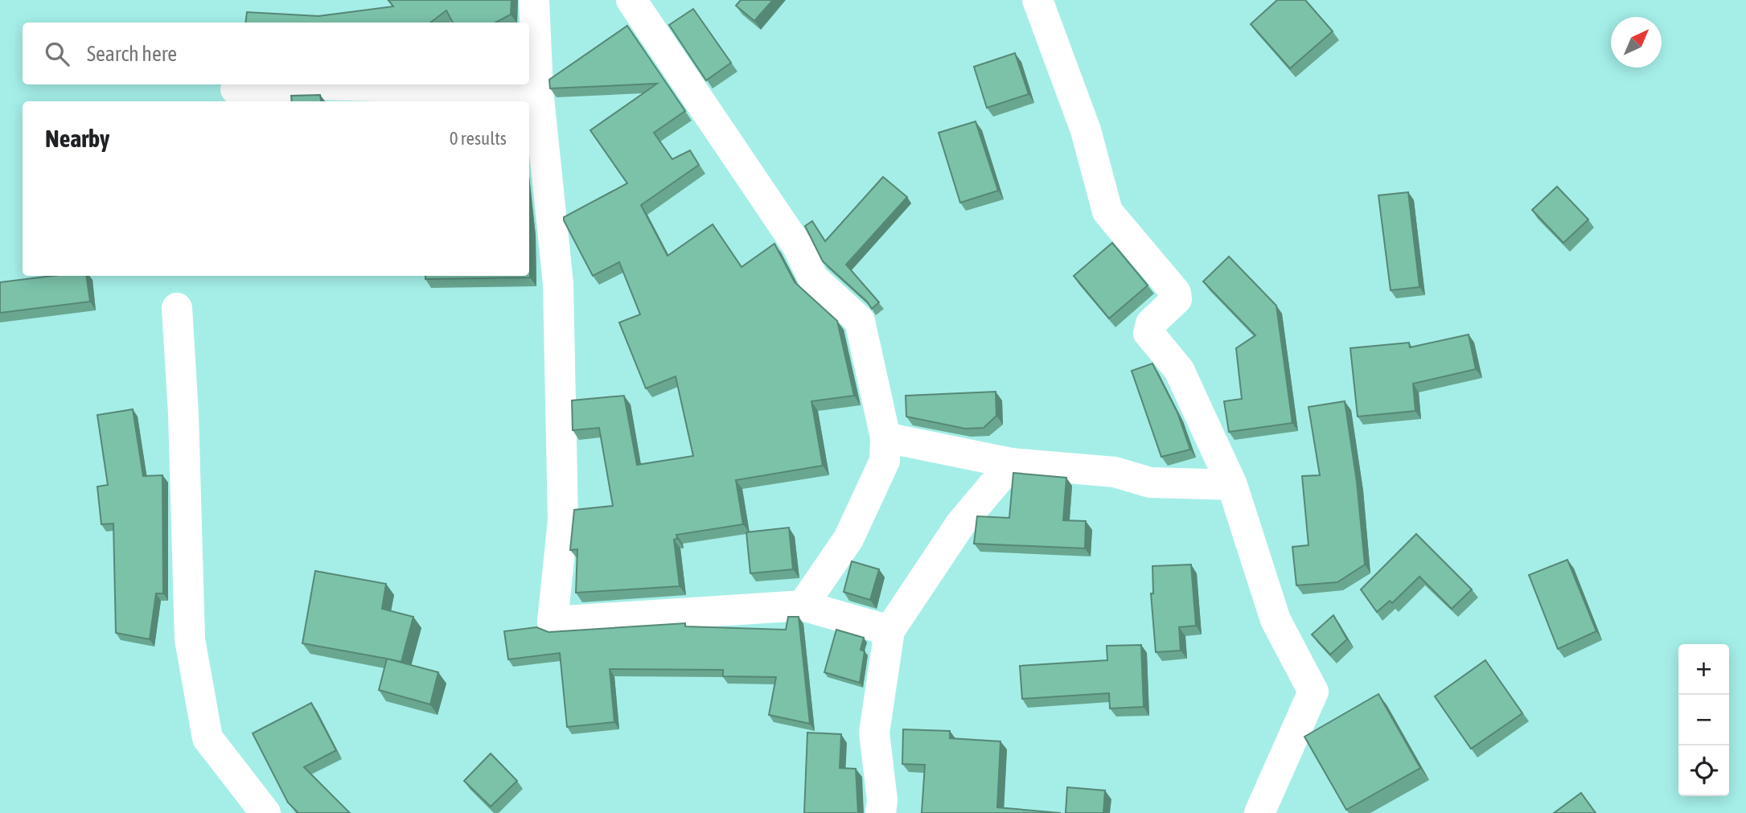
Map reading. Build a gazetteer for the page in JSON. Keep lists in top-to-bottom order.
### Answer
{
  "north": "top right",
  "page": {
    "search": "Search here",
    "heading": ["Nearby", "0 results"],
    "map_buttons": ["+", "−"]
  }
}
